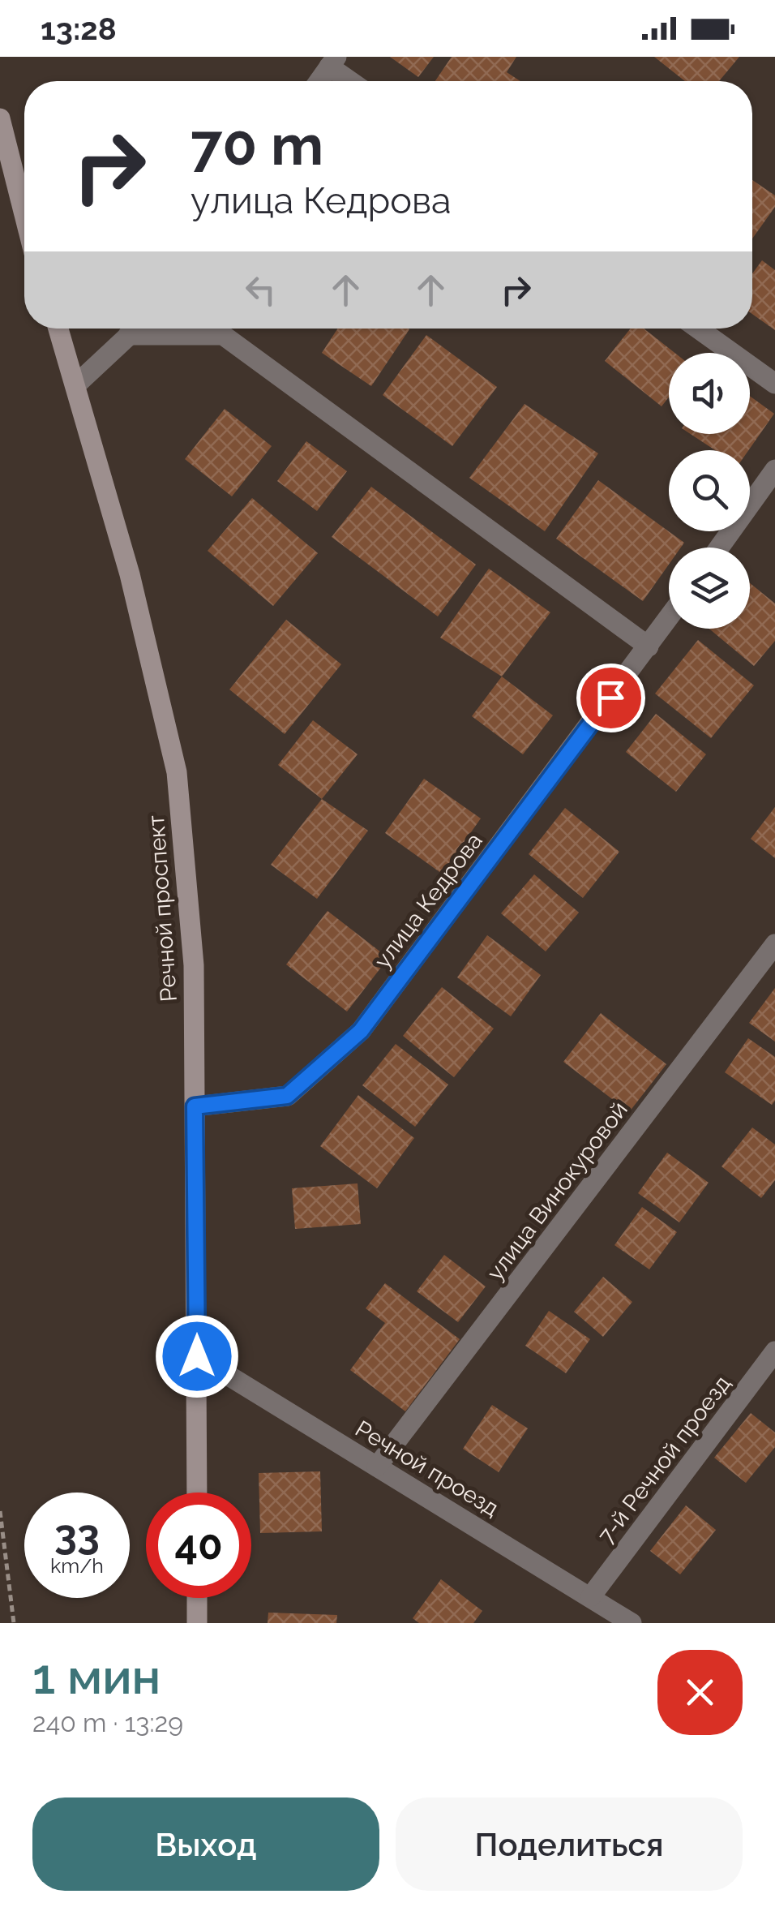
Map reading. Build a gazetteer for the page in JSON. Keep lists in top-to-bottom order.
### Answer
{
  "streets": {
    "street": [
      "улица Кедрова",
      "Речной проспект",
      "улица Винокуровой",
      "7-й Речной проезд",
      "Речной проезд"
    ]
  },
  "crossings": [
    ["улица Кедрова", "Речной проспект"],
    ["Речной проспект", "Речной проезд"],
    ["улица Винокуровой", "Речной проезд"],
    ["7-й Речной проезд", "Речной проезд"]
  ],
  "page": {
    "status": "13:28",
    "turn": ["70 m", "улица Кедрова"],
    "speed": "33 km/h",
    "limit": "40",
    "heading": ["1 мин", "240 m · 13:29"],
    "buttons": ["Выход", "Поделиться"]
  }
}
